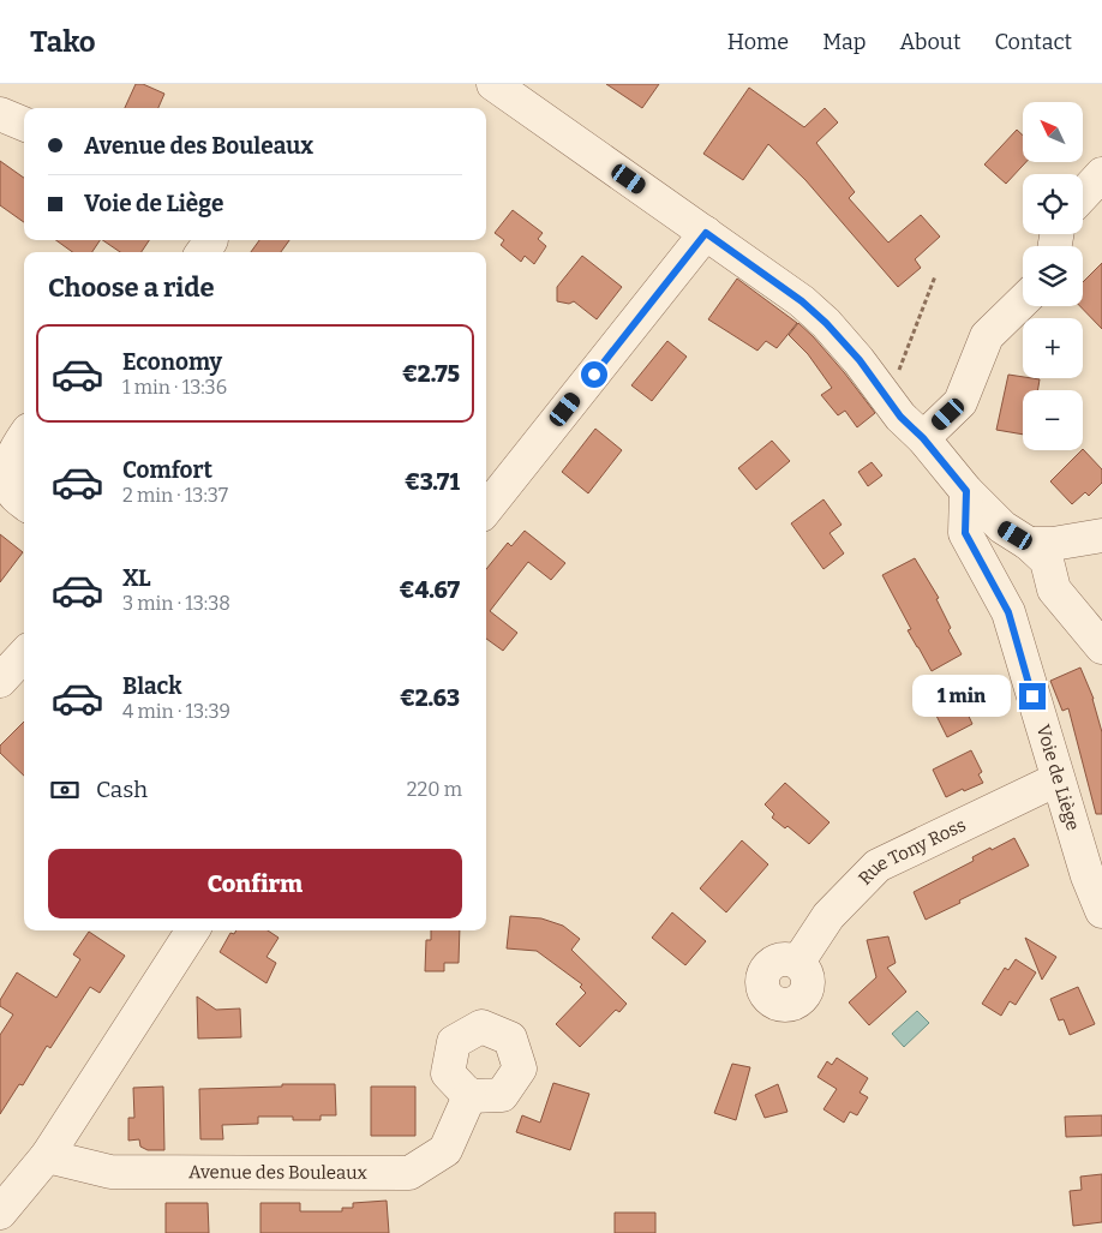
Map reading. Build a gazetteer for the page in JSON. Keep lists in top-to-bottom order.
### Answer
{
  "streets": {
    "street": ["Voie de Liège", "Rue Tony Ross", "Avenue des Bouleaux"]
  },
  "crossings": [
    ["Voie de Liège", "Rue Tony Ross"]
  ],
  "north": "top left",
  "page": {
    "header": "Tako",
    "nav": [
      "Home",
      "Map",
      "About",
      "Contact"
    ],
    "map_buttons": ["+", "−"],
    "banner": ["Avenue des Bouleaux", "Voie de Liège"],
    "heading": "Choose a ride",
    "list": [
      {
        "name": "Economy",
        "note": "1 min · 13:36",
        "value": "€2.75"
      },
      {
        "name": "Comfort",
        "note": "2 min · 13:37",
        "value": "€3.71"
      },
      {
        "name": "XL",
        "note": "3 min · 13:38",
        "value": "€4.67"
      },
      {
        "name": "Black",
        "note": "4 min · 13:39",
        "value": "€2.63"
      }
    ],
    "bubble": "1 min",
    "pay": ["Cash", "220 m"],
    "buttons": "Confirm"
  }
}
